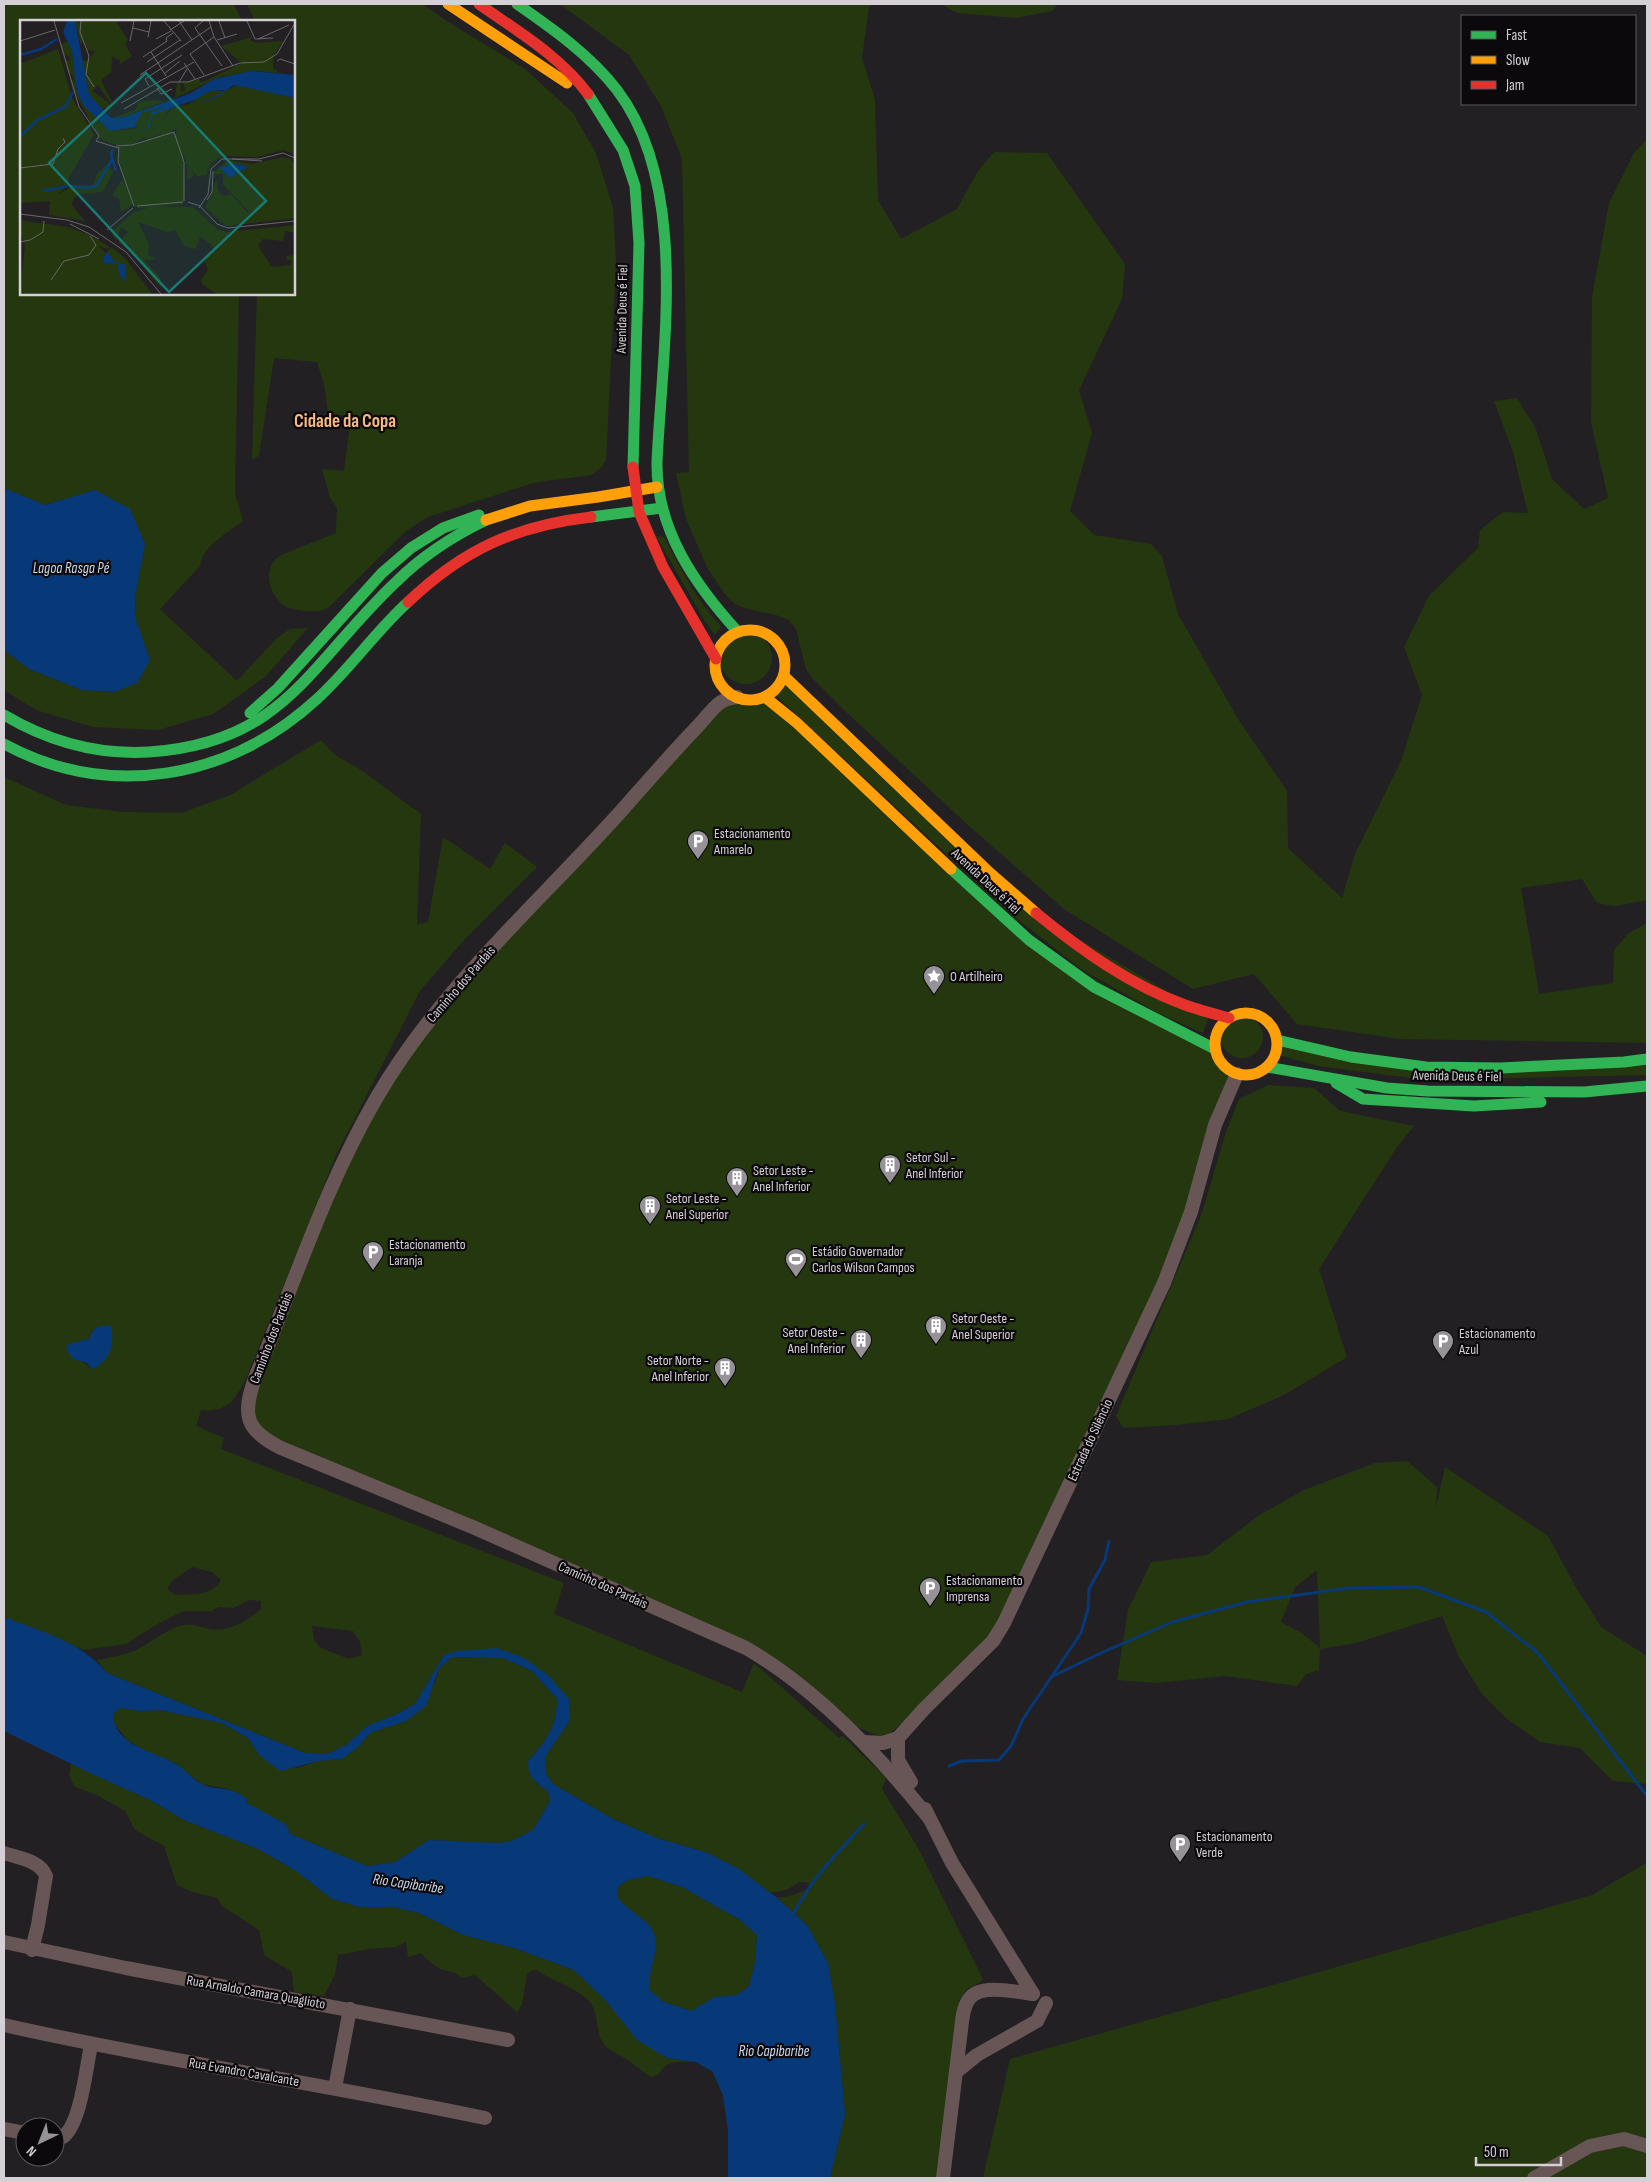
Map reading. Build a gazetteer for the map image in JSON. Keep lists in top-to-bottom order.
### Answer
{
  "streets": {
    "main road": ["Avenida Deus é Fiel"],
    "street": [
      "Caminho dos Pardais",
      "Estrada do Silêncio",
      "Rua Arnaldo Camara Quaglioto",
      "Rua Evandro Cavalcante"
    ]
  },
  "crossings": [
    ["Avenida Deus é Fiel", "Caminho dos Pardais"],
    ["Avenida Deus é Fiel", "Estrada do Silêncio"]
  ],
  "districts": ["Cidade da Copa"],
  "water": ["Lagoa Rasga Pé", "Rio Capibaribe"],
  "places": {
    "parking": [
      "Estacionamento Amarelo",
      "Estacionamento Laranja",
      "Estacionamento Azul",
      "Estacionamento Imprensa",
      "Estacionamento Verde"
    ],
    "place": ["O Artilheiro"],
    "building": [
      "Setor Sul - Anel Inferior",
      "Setor Leste - Anel Inferior",
      "Setor Leste - Anel Superior",
      "Setor Oeste - Anel Superior",
      "Setor Oeste - Anel Inferior",
      "Setor Norte - Anel Inferior"
    ],
    "sports": ["Estádio Governador Carlos Wilson Campos"]
  },
  "legend": ["Fast", "Slow", "Jam"],
  "scale_bar": "50 m",
  "north": "bottom left"
}
